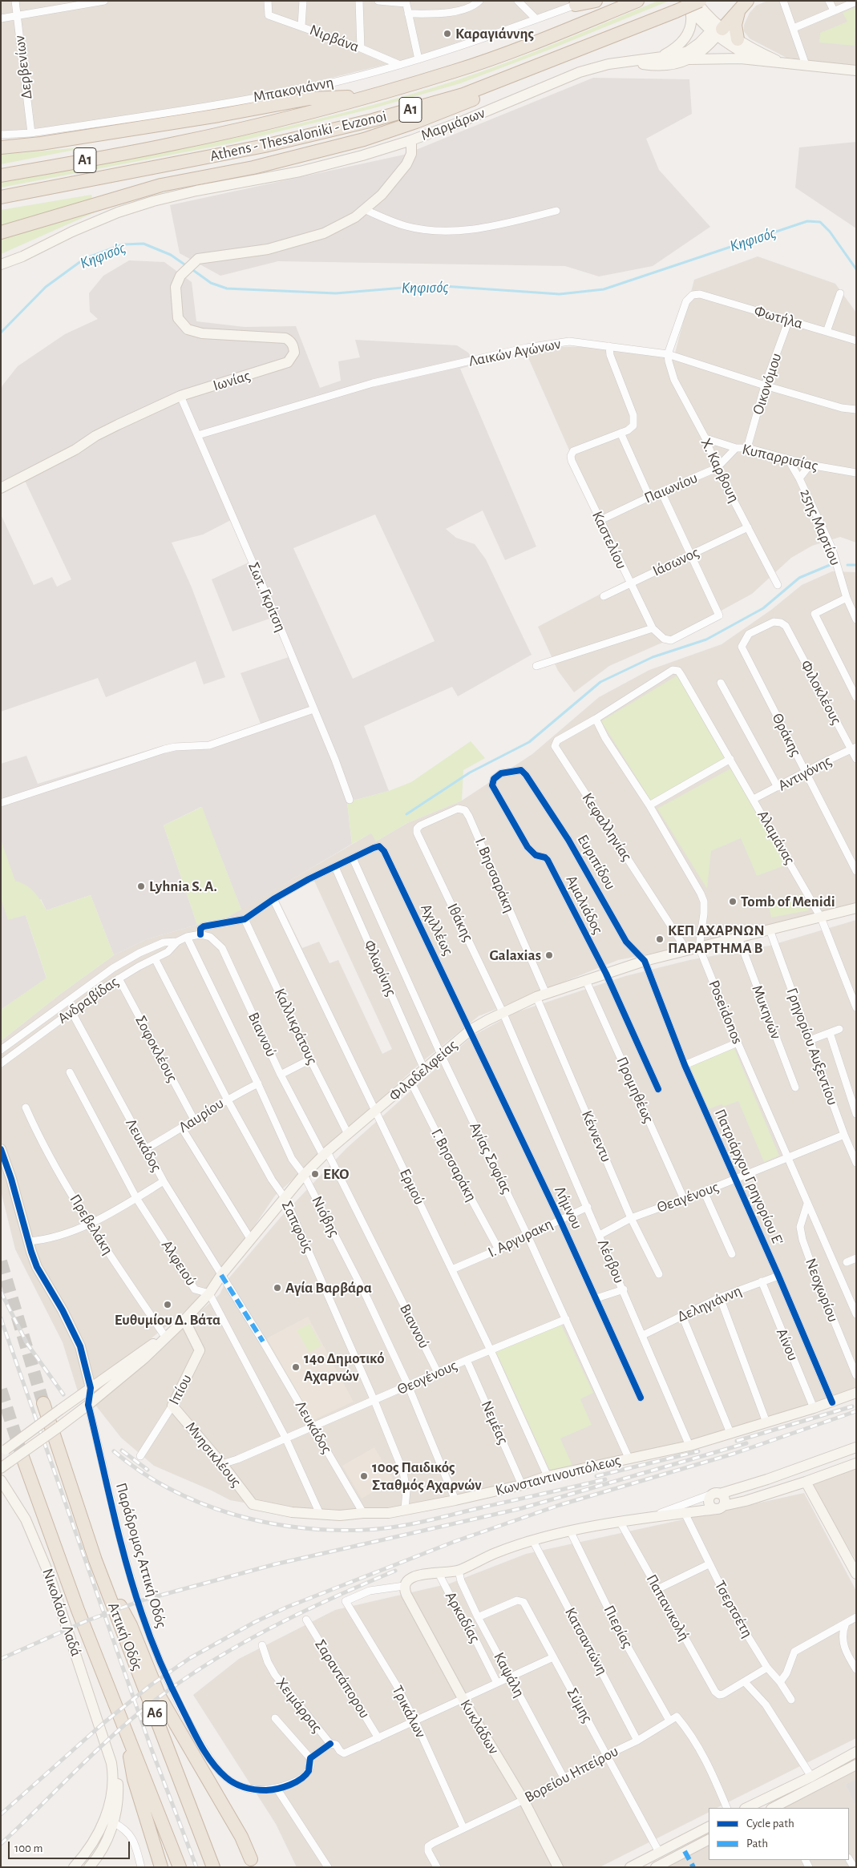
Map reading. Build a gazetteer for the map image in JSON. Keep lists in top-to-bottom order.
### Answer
{
  "streets": {
    "highway": [
      "Α1",
      "Athens - Thessaloniki - Evzonoi",
      "Αττική Οδός",
      "Α6"
    ],
    "street": [
      "Νιρβάνα",
      "Δερβενίων",
      "Μπακογιάννη",
      "Μαρμάρων",
      "Φωτήλα",
      "Λαικών Αγώνων",
      "Ιωνίας",
      "Οικονόμου",
      "Κυπαρρισίας",
      "Χ. Καρβουη",
      "Παιωνίου",
      "25ης Μαρτίου",
      "Καστελίου",
      "Ιάσωνος",
      "Σωτ. Γκρίτση",
      "Φιλοκλέους",
      "Θράκης",
      "Αντιγόνης",
      "Κεφαλληνίας",
      "Αλαμάνας",
      "Ευριπίδου",
      "Ι. Βησσαράκη",
      "Αμαλιάδος",
      "Ιθάκης",
      "Αχιλλέως",
      "Φλωρίνης",
      "Ανδραβίδας",
      "Poseidonos",
      "Μυκηνών",
      "Καλλικράτους",
      "Βιαννού",
      "Γρηγορίου Αυξεντίου",
      "Σοφοκλέους",
      "Φιλαδελφείας",
      "Προμηθέως",
      "Λαυρίου",
      "Κέννεντυ",
      "Λευκάδος",
      "Αγίας Σοφίας",
      "Γ. Βησσαράκη",
      "Πατριάρχου Γρηγορίου E'",
      "Ερμού",
      "Θεαγένους",
      "Λήμνου",
      "Νιόβης",
      "Πρεβελάκη",
      "Σαπφούς",
      "Ι. Αργυρακη",
      "Λέσβου",
      "Αλφειού",
      "Νεοχωρίου",
      "Δεληγιάννη",
      "Αίνου",
      "Θεογένους",
      "Ιπίου",
      "Νεμέας",
      "Μνησικλέους",
      "Κωνσταντινουπόλεως",
      "Παράδρομος Αττική Οδός",
      "Παπανικολή",
      "Τσερτσέτη",
      "Νικολάου Λαδά",
      "Αρκαδίας",
      "Πιερίας",
      "Κατσαντώνη",
      "Καψάλη",
      "Σαραντάπορου",
      "Χειμάρρας",
      "Σύμης",
      "Τρικάλων",
      "Κυκλάδων",
      "Βορείου Ηπείρου"
    ]
  },
  "crossings": [
    ["Νιρβάνα", "Μπακογιάννη"],
    ["Δερβενίων", "Μπακογιάννη"],
    ["Μαρμάρων", "Ιωνίας"],
    ["Φωτήλα", "Λαικών Αγώνων"],
    ["Φωτήλα", "Οικονόμου"],
    ["Φωτήλα", "Χ. Καρβουη"],
    ["Λαικών Αγώνων", "Οικονόμου"],
    ["Λαικών Αγώνων", "Χ. Καρβουη"],
    ["Λαικών Αγώνων", "Σωτ. Γκρίτση"],
    ["Ιωνίας", "Σωτ. Γκρίτση"],
    ["Οικονόμου", "Κυπαρρισίας"],
    ["Κυπαρρισίας", "Χ. Καρβουη"],
    ["Κυπαρρισίας", "Παιωνίου"],
    ["Κυπαρρισίας", "25ης Μαρτίου"],
    ["Χ. Καρβουη", "Παιωνίου"],
    ["Χ. Καρβουη", "Ιάσωνος"],
    ["Παιωνίου", "Καστελίου"],
    ["Καστελίου", "Ιάσωνος"],
    ["Φιλοκλέους", "Θράκης"],
    ["Φιλοκλέους", "Αντιγόνης"],
    ["Θράκης", "Αντιγόνης"],
    ["Αντιγόνης", "Αλαμάνας"],
    ["Κεφαλληνίας", "Αλαμάνας"],
    ["Κεφαλληνίας", "Poseidonos"],
    ["Κεφαλληνίας", "Φιλαδελφείας"],
    ["Αλαμάνας", "Poseidonos"],
    ["Αλαμάνας", "Φιλαδελφείας"],
    ["Ευριπίδου", "Αμαλιάδος"],
    ["Ευριπίδου", "Φιλαδελφείας"],
    ["Ευριπίδου", "Πατριάρχου Γρηγορίου E'"],
    ["Ι. Βησσαράκη", "Ιθάκης"],
    ["Ι. Βησσαράκη", "Φιλαδελφείας"],
    ["Ι. Βησσαράκη", "Κέννεντυ"],
    ["Αμαλιάδος", "Φιλαδελφείας"],
    ["Ιθάκης", "Φιλαδελφείας"],
    ["Ιθάκης", "Λέσβου"],
    ["Αχιλλέως", "Φιλαδελφείας"],
    ["Αχιλλέως", "Αγίας Σοφίας"],
    ["Αχιλλέως", "Λήμνου"],
    ["Φλωρίνης", "Φιλαδελφείας"],
    ["Ανδραβίδας", "Σοφοκλέους"],
    ["Ανδραβίδας", "Λευκάδος"],
    ["Ανδραβίδας", "Νιόβης"],
    ["Ανδραβίδας", "Σαπφούς"],
    ["Poseidonos", "Φιλαδελφείας"],
    ["Poseidonos", "Θεαγένους"],
    ["Poseidonos", "Νεοχωρίου"],
    ["Μυκηνών", "Φιλαδελφείας"],
    ["Καλλικράτους", "Φιλαδελφείας"],
    ["Βιαννού", "Φιλαδελφείας"],
    ["Βιαννού", "Θεογένους"],
    ["Γρηγορίου Αυξεντίου", "Φιλαδελφείας"],
    ["Γρηγορίου Αυξεντίου", "Θεαγένους"],
    ["Σοφοκλέους", "Λαυρίου"],
    ["Φιλαδελφείας", "Προμηθέως"],
    ["Φιλαδελφείας", "Κέννεντυ"],
    ["Φιλαδελφείας", "Λευκάδος"],
    ["Φιλαδελφείας", "Αγίας Σοφίας"],
    ["Φιλαδελφείας", "Γ. Βησσαράκη"],
    ["Φιλαδελφείας", "Πατριάρχου Γρηγορίου E'"],
    ["Φιλαδελφείας", "Ερμού"],
    ["Φιλαδελφείας", "Λήμνου"],
    ["Φιλαδελφείας", "Νιόβης"],
    ["Φιλαδελφείας", "Πρεβελάκη"],
    ["Φιλαδελφείας", "Σαπφούς"],
    ["Φιλαδελφείας", "Λέσβου"],
    ["Φιλαδελφείας", "Αλφειού"],
    ["Φιλαδελφείας", "Ιπίου"],
    ["Φιλαδελφείας", "Παράδρομος Αττική Οδός"],
    ["Προμηθέως", "Θεαγένους"],
    ["Λαυρίου", "Λευκάδος"],
    ["Λαυρίου", "Νιόβης"],
    ["Λαυρίου", "Σαπφούς"],
    ["Κέννεντυ", "Θεαγένους"],
    ["Λευκάδος", "Θεογένους"],
    ["Λευκάδος", "Κωνσταντινουπόλεως"],
    ["Αγίας Σοφίας", "Ι. Αργυρακη"],
    ["Αγίας Σοφίας", "Θεογένους"],
    ["Αγίας Σοφίας", "Κωνσταντινουπόλεως"],
    ["Γ. Βησσαράκη", "Ι. Αργυρακη"],
    ["Πατριάρχου Γρηγορίου E'", "Θεαγένους"],
    ["Πατριάρχου Γρηγορίου E'", "Δεληγιάννη"],
    ["Πατριάρχου Γρηγορίου E'", "Κωνσταντινουπόλεως"],
    ["Ερμού", "Ι. Αργυρακη"],
    ["Ερμού", "Θεογένους"],
    ["Ερμού", "Κωνσταντινουπόλεως"],
    ["Θεαγένους", "Λέσβου"],
    ["Λήμνου", "Ι. Αργυρακη"],
    ["Νιόβης", "Θεογένους"],
    ["Νιόβης", "Κωνσταντινουπόλεως"],
    ["Σαπφούς", "Θεογένους"],
    ["Σαπφούς", "Κωνσταντινουπόλεως"],
    ["Ι. Αργυρακη", "Λέσβου"],
    ["Λέσβου", "Δεληγιάννη"],
    ["Λέσβου", "Κωνσταντινουπόλεως"],
    ["Αλφειού", "Θεογένους"],
    ["Αλφειού", "Κωνσταντινουπόλεως"],
    ["Δεληγιάννη", "Αίνου"],
    ["Αίνου", "Κωνσταντινουπόλεως"],
    ["Θεογένους", "Νεμέας"],
    ["Θεογένους", "Μνησικλέους"],
    ["Ιπίου", "Μνησικλέους"],
    ["Νεμέας", "Κωνσταντινουπόλεως"],
    ["Μνησικλέους", "Κωνσταντινουπόλεως"],
    ["Πιερίας", "Βορείου Ηπείρου"],
    ["Κατσαντώνη", "Βορείου Ηπείρου"],
    ["Καψάλη", "Σύμης"],
    ["Καψάλη", "Βορείου Ηπείρου"],
    ["Σαραντάπορου", "Χειμάρρας"],
    ["Σύμης", "Βορείου Ηπείρου"],
    ["Τρικάλων", "Κυκλάδων"],
    ["Τρικάλων", "Βορείου Ηπείρου"],
    ["Κυκλάδων", "Βορείου Ηπείρου"]
  ],
  "water": ["Κηφισός"],
  "places": [
    "Καραγιάννης",
    "Lyhnia S. A.",
    "Tomb of Menidi",
    "ΚΕΠ ΑΧΑΡΝΩΝ ΠΑΡΑΡΤΗΜΑ Β",
    "Galaxias",
    "EKO",
    "Αγία Βαρβάρα",
    "Ευθυμίου Δ. Βάτα",
    "14ο Δημοτικό Αχαρνών",
    "10ος Παιδικός Σταθμός Αχαρνών"
  ],
  "legend": ["Cycle path", "Path"],
  "scale_bar": "100 m"
}
